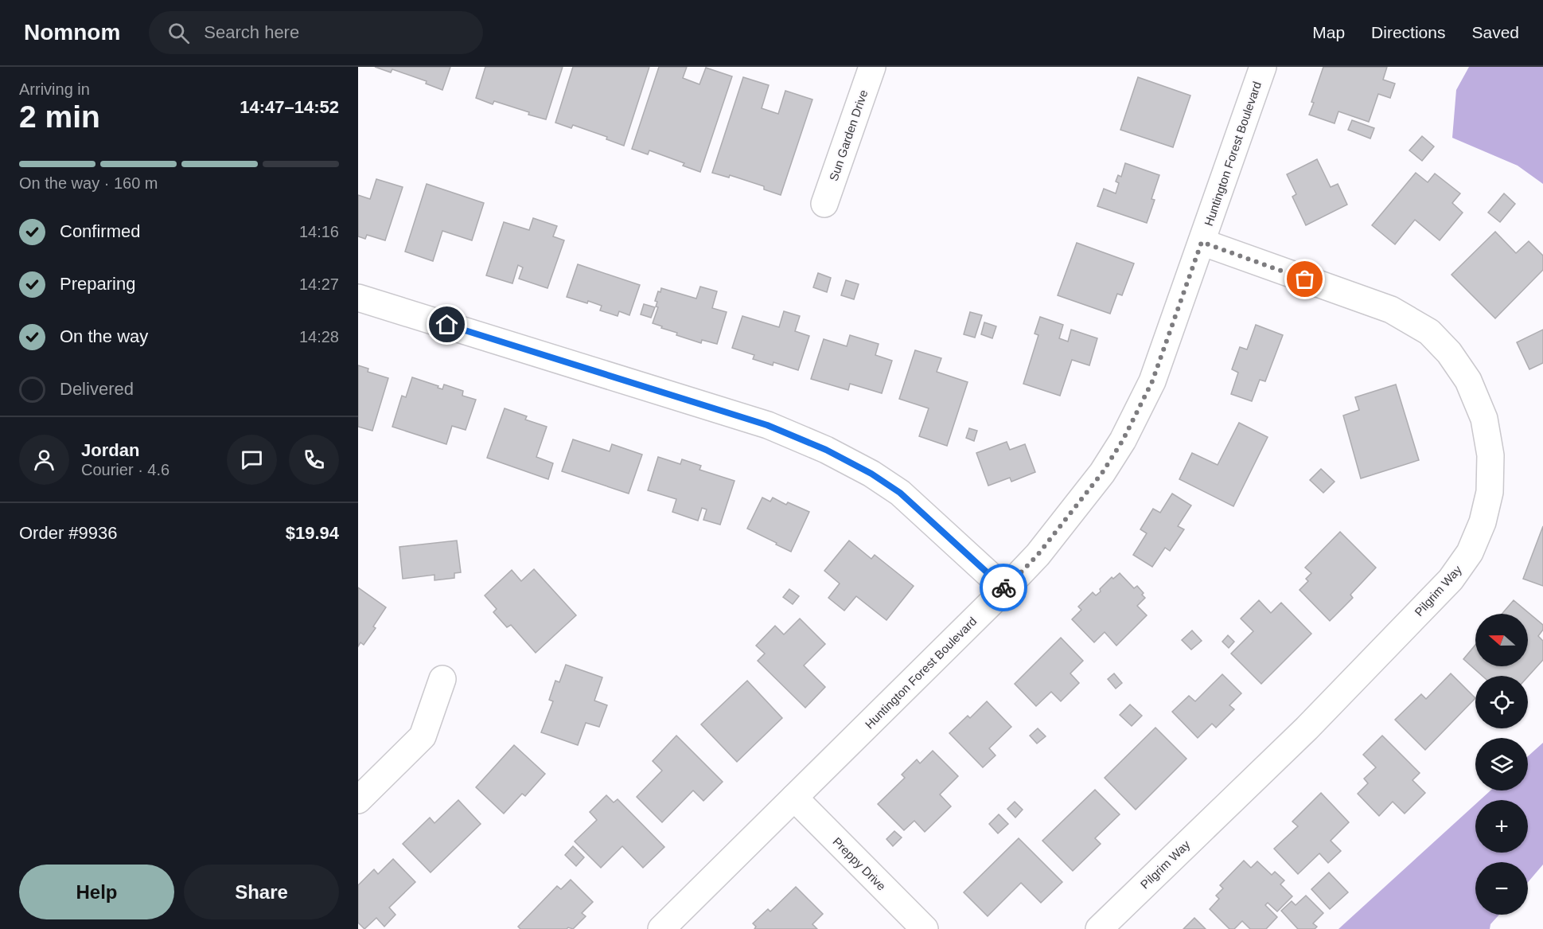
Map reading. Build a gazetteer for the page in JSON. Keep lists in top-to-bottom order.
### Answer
{
  "streets": {
    "street": [
      "Sun Garden Drive",
      "Huntington Forest Boulevard",
      "Pilgrim Way",
      "Preppy Drive"
    ]
  },
  "crossings": [
    ["Huntington Forest Boulevard", "Pilgrim Way"],
    ["Huntington Forest Boulevard", "Preppy Drive"]
  ],
  "north": "left",
  "page": {
    "header": "Nomnom",
    "search": "Search here",
    "nav": ["Map", "Directions", "Saved"],
    "heading": ["2 min", "Arriving in", "14:47–14:52"],
    "panel": [
      "Jordan",
      "Courier · 4.6",
      "Order #9936",
      "$19.94"
    ],
    "bar": "On the way · 160 m",
    "list": [
      ["Confirmed", "14:16"],
      ["Preparing", "14:27"],
      ["On the way", "14:28"],
      "Delivered"
    ],
    "map_buttons": ["+", "−"],
    "buttons": ["Help", "Share"]
  }
}
